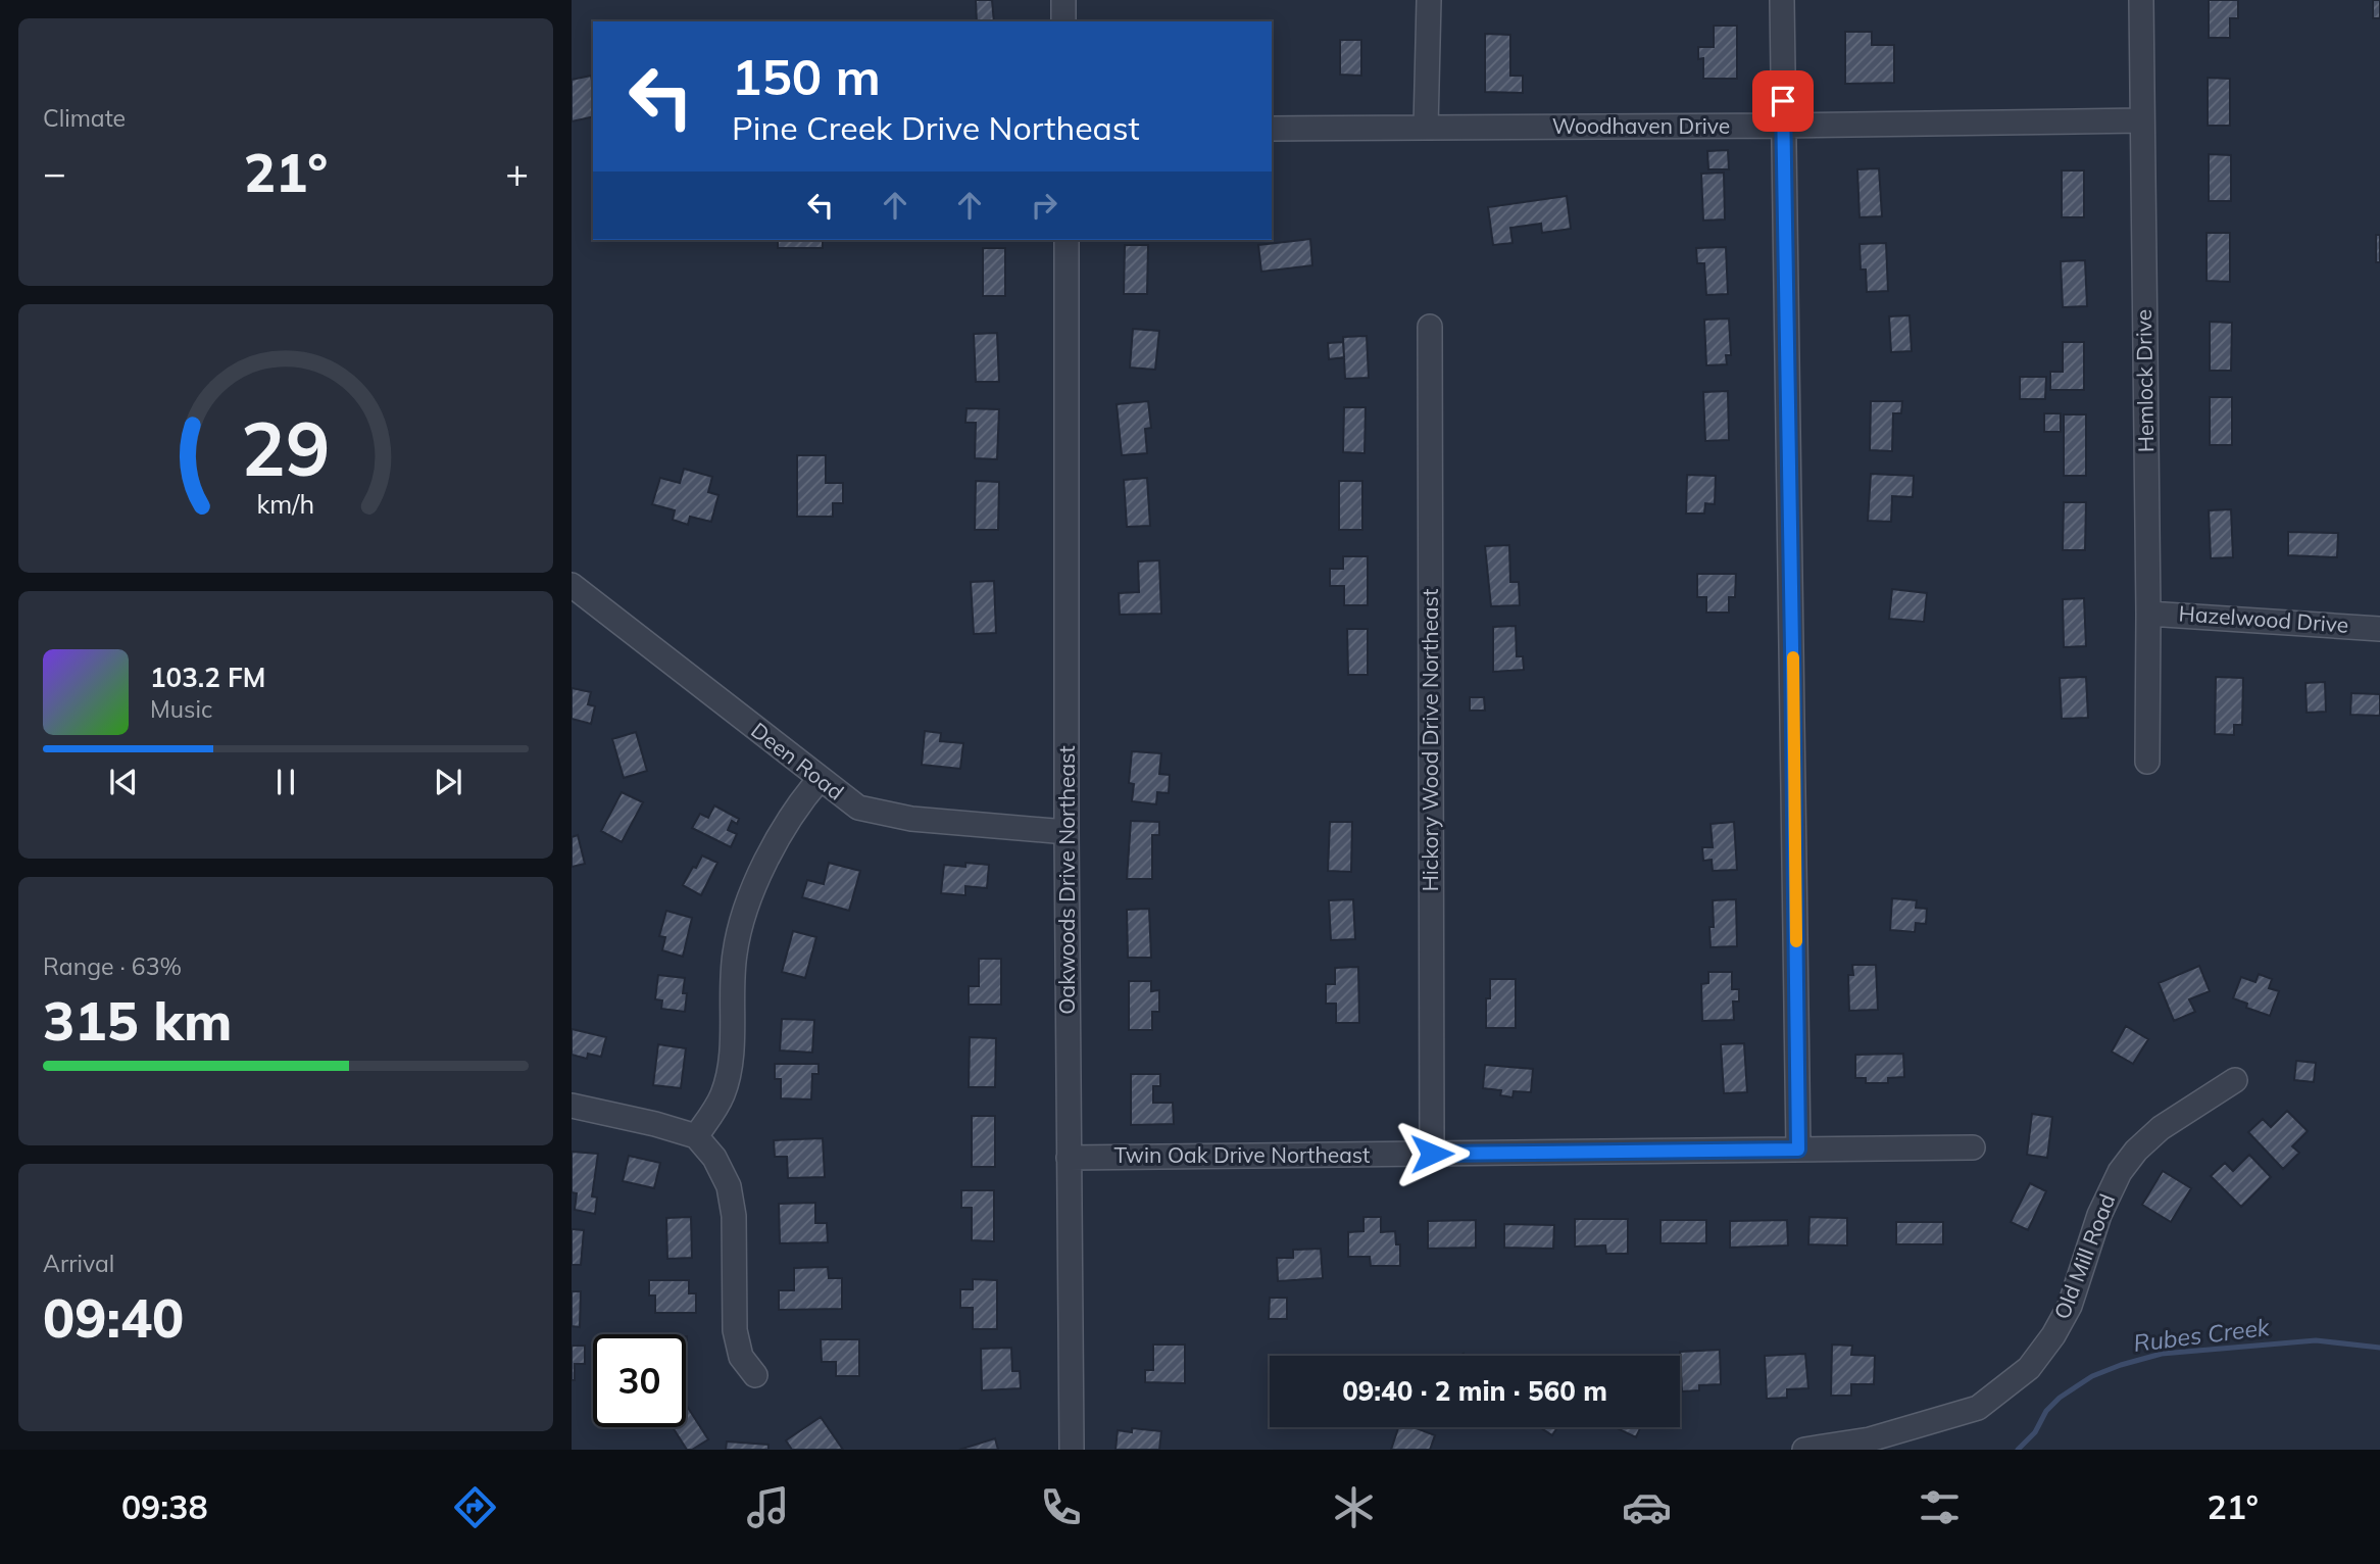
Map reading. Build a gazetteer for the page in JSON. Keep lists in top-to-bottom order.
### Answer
{
  "streets": {
    "street": [
      "Woodhaven Drive",
      "Hemlock Drive",
      "Hazelwood Drive",
      "Hickory Wood Drive Northeast",
      "Deen Road",
      "Oakwoods Drive Northeast",
      "Twin Oak Drive Northeast",
      "Old Mill Road"
    ]
  },
  "crossings": [
    ["Woodhaven Drive", "Hemlock Drive"],
    ["Hemlock Drive", "Hazelwood Drive"],
    ["Hickory Wood Drive Northeast", "Twin Oak Drive Northeast"],
    ["Deen Road", "Oakwoods Drive Northeast"],
    ["Oakwoods Drive Northeast", "Twin Oak Drive Northeast"]
  ],
  "water": ["Rubes Creek"],
  "page": {
    "tile": [
      "Climate",
      ["Range · 63%", "315 km"],
      ["Arrival", "09:40"]
    ],
    "turn": ["150 m", "Pine Creek Drive Northeast"],
    "heat": ["−", "21°", "+"],
    "song": ["103.2 FM", "Music"],
    "limit": "30",
    "trip": "09:40 · 2 min · 560 m",
    "tabs": ["09:38", "21°"],
    "gauge": ["29", "km/h"]
  }
}
